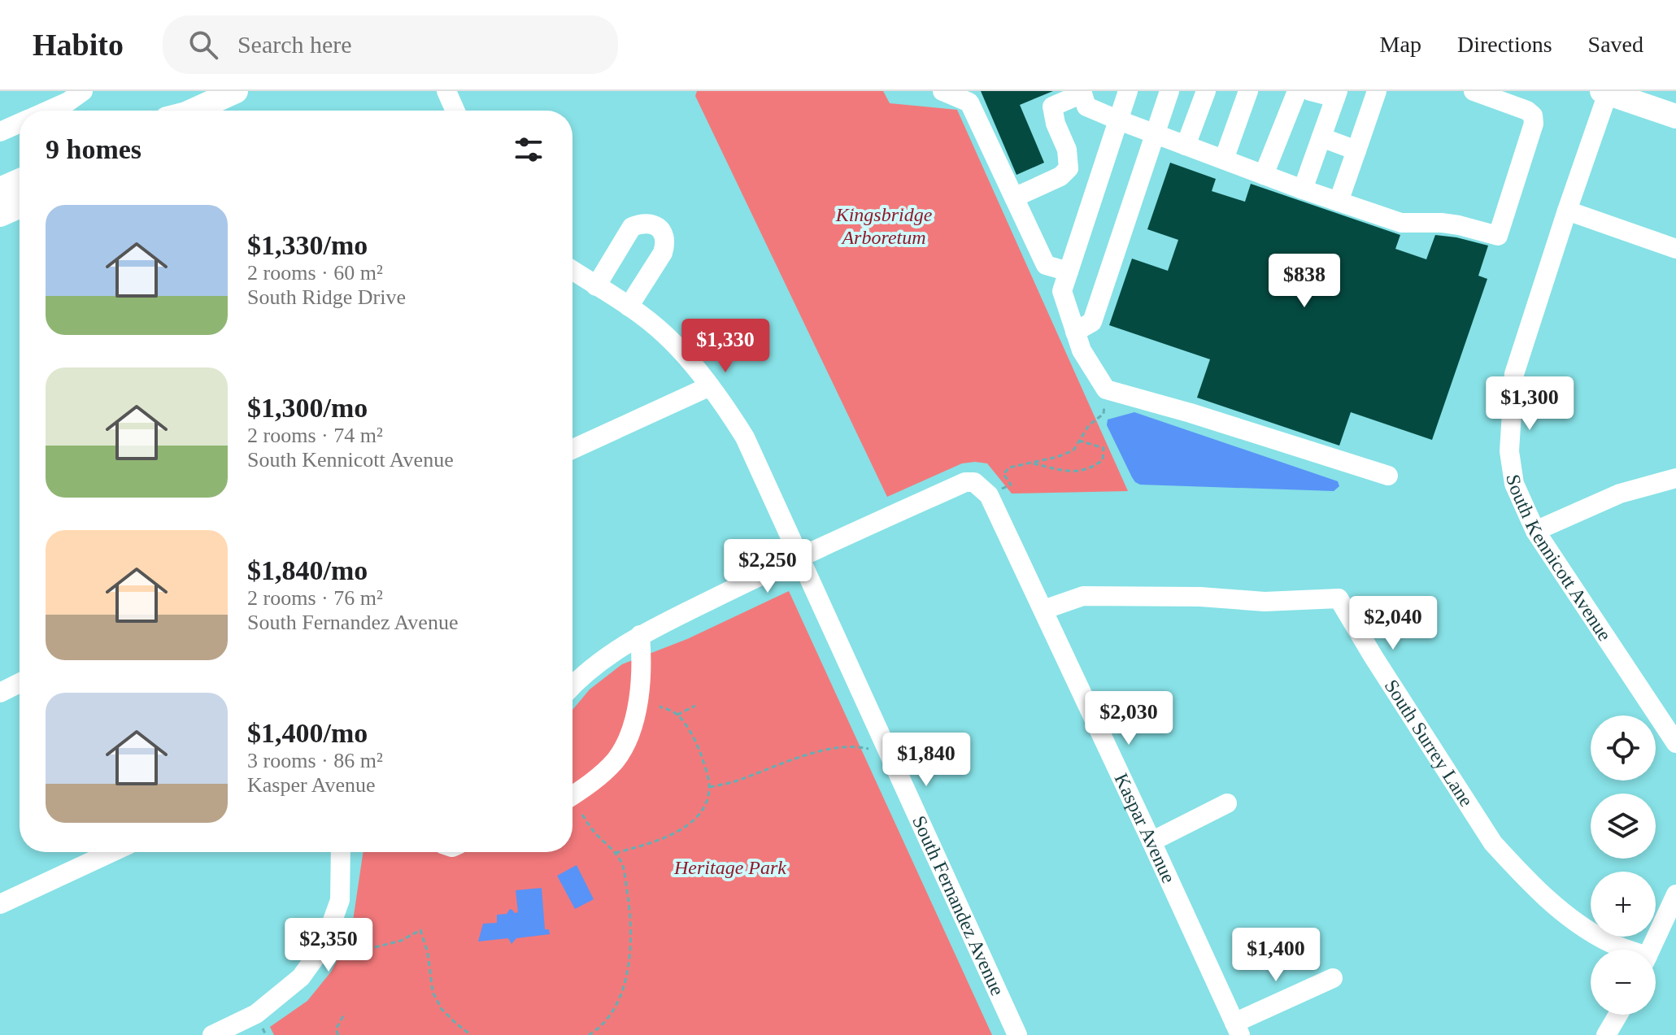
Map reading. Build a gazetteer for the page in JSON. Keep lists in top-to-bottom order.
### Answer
{
  "streets": {
    "street": [
      "South Kennicott Avenue",
      "South Surrey Lane",
      "Kaspar Avenue",
      "South Fernandez Avenue"
    ]
  },
  "crossings": [
    ["South Surrey Lane", "Kaspar Avenue"]
  ],
  "parks": ["Kingsbridge Arboretum", "Heritage Park"],
  "page": {
    "header": "Habito",
    "search": "Search here",
    "nav": ["Map", "Directions", "Saved"],
    "heading": "9 homes",
    "list": [
      {
        "name": "$1,330/mo",
        "note": "2 rooms · 60 m² · South Ridge Drive"
      },
      {
        "name": "$1,300/mo",
        "note": "2 rooms · 74 m² · South Kennicott Avenue"
      },
      {
        "name": "$1,840/mo",
        "note": "2 rooms · 76 m² · South Fernandez Avenue"
      },
      {
        "name": "$1,400/mo",
        "note": "3 rooms · 86 m² · Kasper Avenue"
      }
    ],
    "price": [
      "$838",
      "$1,330",
      "$1,300",
      "$2,250",
      "$2,040",
      "$2,030",
      "$1,840",
      "$2,350",
      "$1,400"
    ],
    "map_buttons": ["+", "−"]
  }
}
